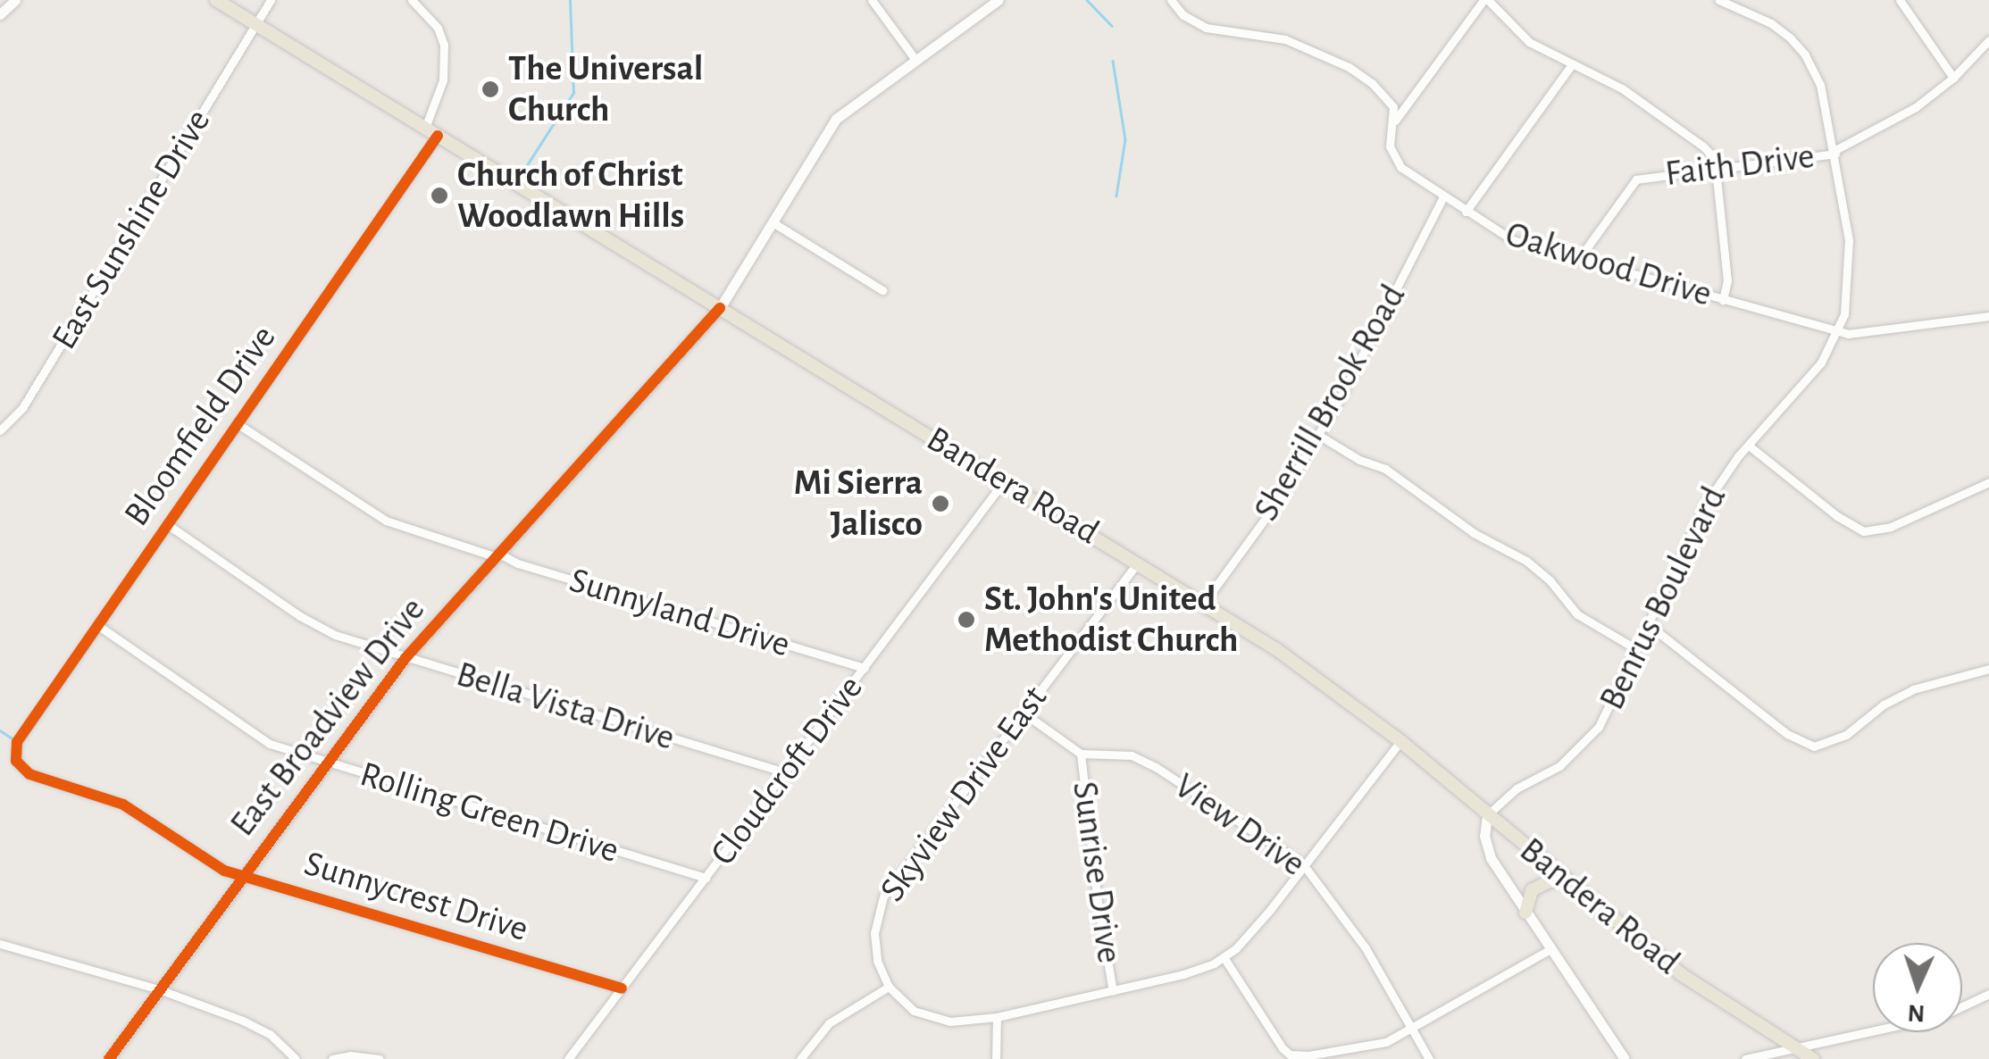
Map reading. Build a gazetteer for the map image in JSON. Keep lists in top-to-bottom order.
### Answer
{
  "streets": {
    "main road": ["Bandera Road"],
    "street": [
      "Faith Drive",
      "East Sunshine Drive",
      "Oakwood Drive",
      "Sherrill Brook Road",
      "Bloomfield Drive",
      "Benrus Boulevard",
      "Sunnyland Drive",
      "Bella Vista Drive",
      "East Broadview Drive",
      "Cloudcroft Drive",
      "Skyview Drive East",
      "Rolling Green Drive",
      "View Drive",
      "Sunrise Drive",
      "Sunnycrest Drive"
    ]
  },
  "crossings": [
    ["Faith Drive", "Oakwood Drive"],
    ["Faith Drive", "Benrus Boulevard"],
    ["East Sunshine Drive", "Bandera Road"],
    ["Oakwood Drive", "Sherrill Brook Road"],
    ["Oakwood Drive", "Benrus Boulevard"],
    ["Sherrill Brook Road", "Bandera Road"],
    ["Bloomfield Drive", "Bandera Road"],
    ["Bloomfield Drive", "Sunnyland Drive"],
    ["Bloomfield Drive", "Bella Vista Drive"],
    ["Bloomfield Drive", "Rolling Green Drive"],
    ["Bloomfield Drive", "Sunnycrest Drive"],
    ["Bandera Road", "Benrus Boulevard"],
    ["Bandera Road", "East Broadview Drive"],
    ["Bandera Road", "Cloudcroft Drive"],
    ["Bandera Road", "Skyview Drive East"],
    ["Sunnyland Drive", "East Broadview Drive"],
    ["Sunnyland Drive", "Cloudcroft Drive"],
    ["Bella Vista Drive", "East Broadview Drive"],
    ["Bella Vista Drive", "Cloudcroft Drive"],
    ["East Broadview Drive", "Rolling Green Drive"],
    ["East Broadview Drive", "Sunnycrest Drive"],
    ["Cloudcroft Drive", "Rolling Green Drive"],
    ["Cloudcroft Drive", "Sunnycrest Drive"],
    ["View Drive", "Sunrise Drive"]
  ],
  "places": [
    "The Universal Church",
    "Church of Christ Woodlawn Hills",
    "Mi Sierra Jalisco",
    "St. John's United Methodist Church"
  ],
  "north": "bottom"
}
